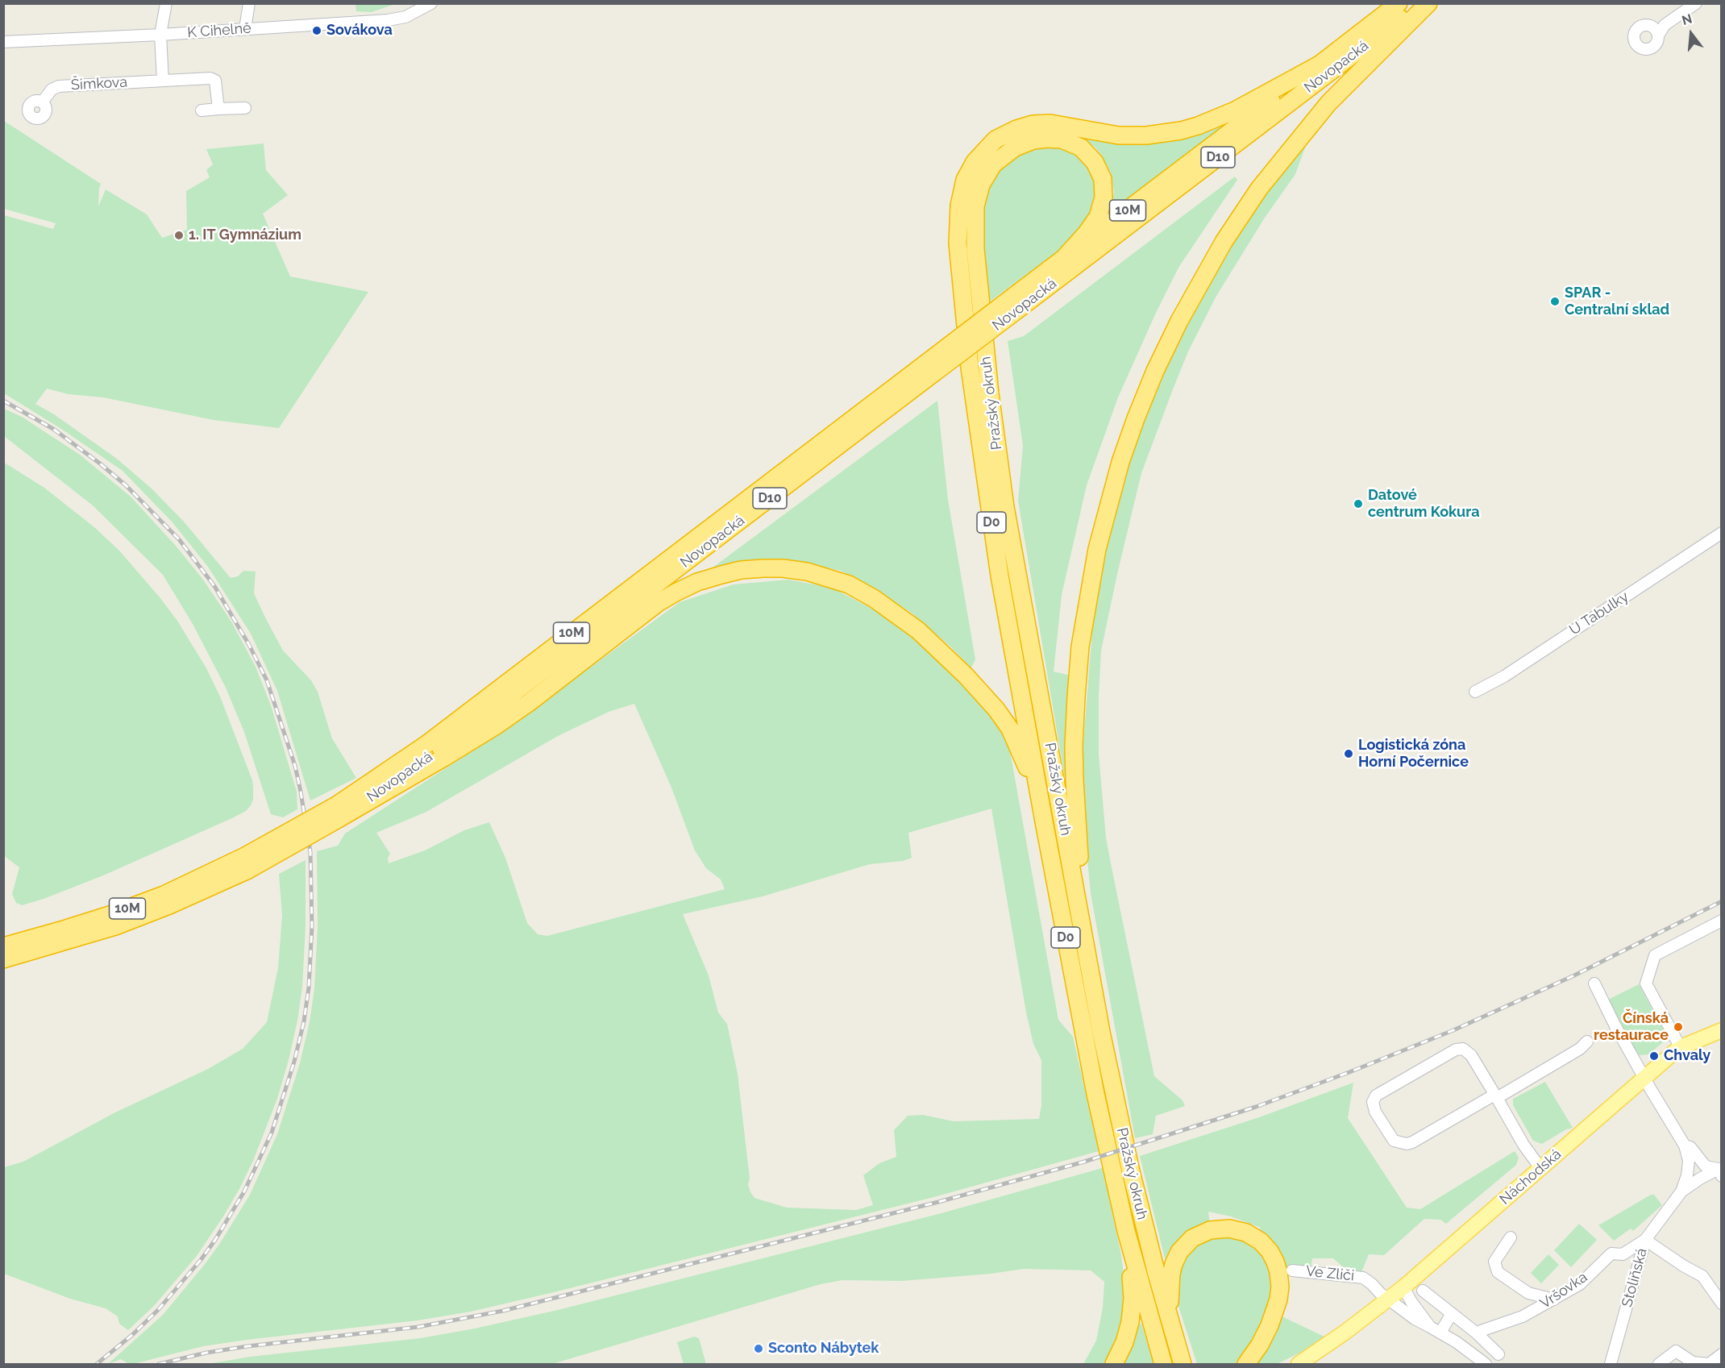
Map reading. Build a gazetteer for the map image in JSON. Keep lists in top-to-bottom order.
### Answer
{
  "streets": {
    "highway": [
      "Novopacká",
      "D10",
      "10M",
      "Pražský okruh",
      "D0"
    ],
    "main road": ["Náchodská"],
    "street": [
      "K Cihelně",
      "Šimkova",
      "U Tabulky",
      "Ve Zliči",
      "Stoliňská",
      "Vršovka"
    ]
  },
  "crossings": [
    ["Novopacká", "Pražský okruh"],
    ["Náchodská", "Ve Zliči"],
    ["Náchodská", "Stoliňská"],
    ["Stoliňská", "Vršovka"]
  ],
  "places": [
    "Sovákova",
    "1. IT Gymnázium",
    "SPAR - Centralní sklad",
    "Datové centrum Kokura",
    "Logistická zóna Horní Počernice",
    "Čínská restaurace",
    "Chvaly",
    "Sconto Nábytek"
  ],
  "north": "top"
}
